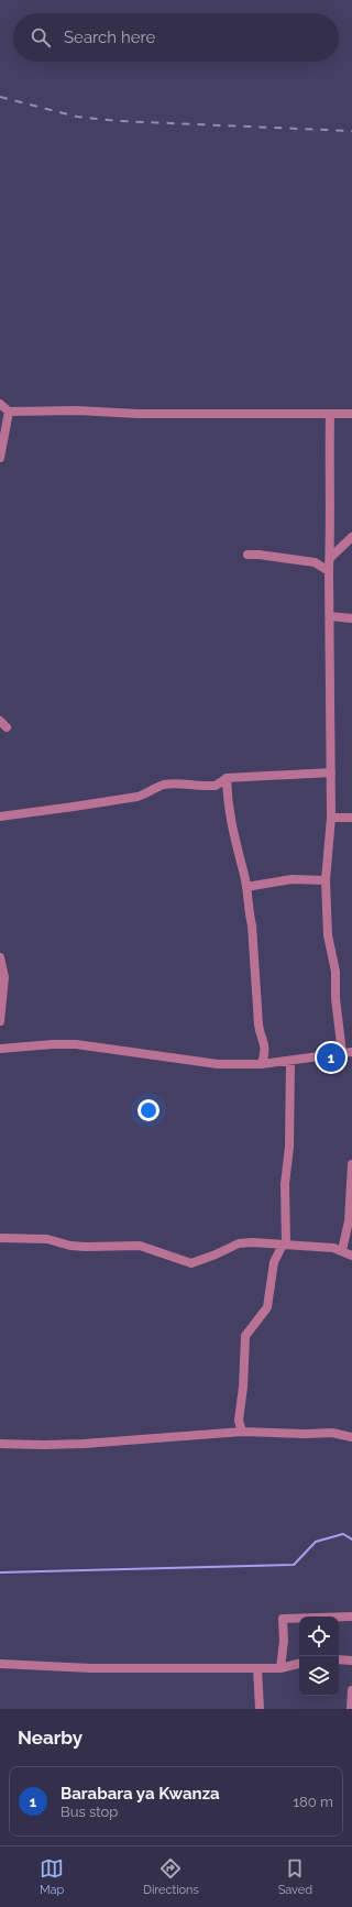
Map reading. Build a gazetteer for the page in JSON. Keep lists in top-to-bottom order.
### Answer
{
  "page": {
    "search": "Search here",
    "pins": "1",
    "heading": "Nearby",
    "list": [
      {
        "mark": "1",
        "name": "Barabara ya Kwanza",
        "note": "Bus stop",
        "value": "180 m"
      }
    ],
    "nav": ["Map", "Directions", "Saved"]
  }
}
